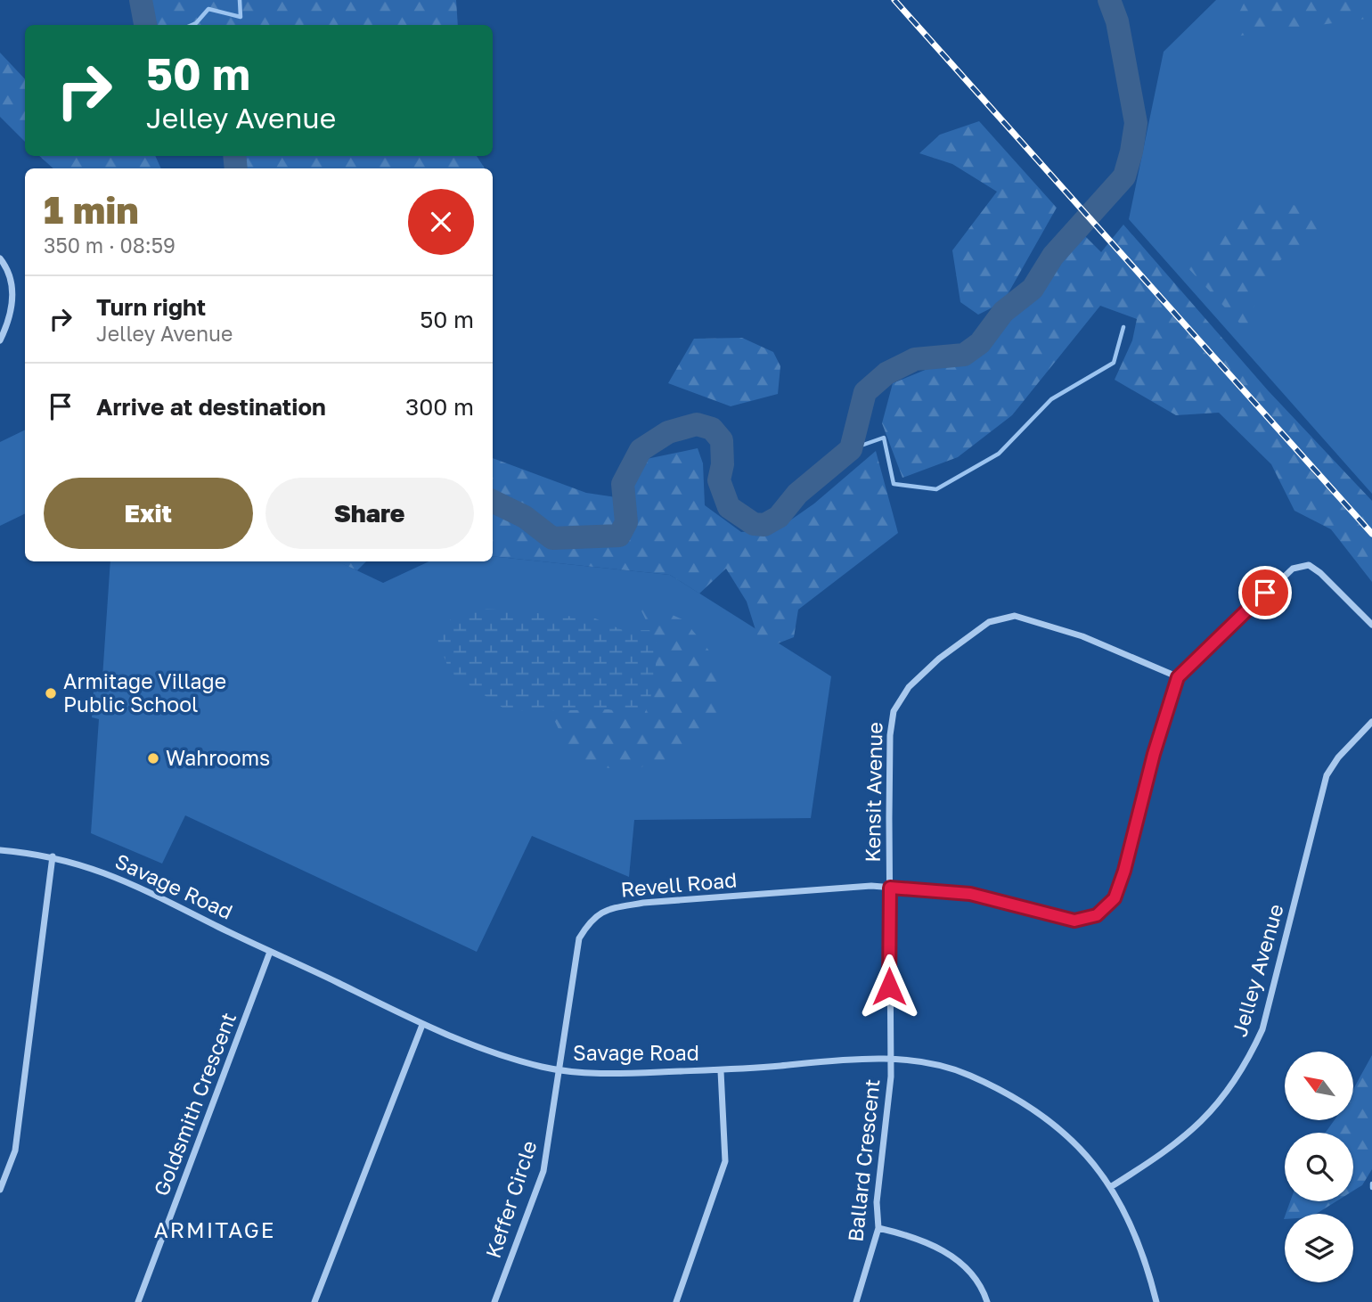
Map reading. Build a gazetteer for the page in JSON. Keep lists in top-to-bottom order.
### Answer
{
  "streets": {
    "street": [
      "Kensit Avenue",
      "Revell Road",
      "Savage Road",
      "Jelley Avenue",
      "Goldsmith Crescent",
      "Ballard Crescent",
      "Keffer Circle"
    ]
  },
  "crossings": [
    ["Kensit Avenue", "Revell Road"],
    ["Kensit Avenue", "Savage Road"],
    ["Kensit Avenue", "Ballard Crescent"],
    ["Revell Road", "Savage Road"],
    ["Revell Road", "Keffer Circle"],
    ["Savage Road", "Jelley Avenue"],
    ["Savage Road", "Goldsmith Crescent"],
    ["Savage Road", "Ballard Crescent"],
    ["Savage Road", "Keffer Circle"]
  ],
  "districts": ["ARMITAGE"],
  "places": ["Armitage Village Public School", "Wahrooms"],
  "north": "top left",
  "page": {
    "turn": ["50 m", "Jelley Avenue"],
    "heading": ["1 min", "350 m · 08:59"],
    "list": [
      {
        "name": "Turn right",
        "note": "Jelley Avenue",
        "value": "50 m"
      },
      {
        "name": "Arrive at destination",
        "value": "300 m"
      }
    ],
    "buttons": ["Exit", "Share"]
  }
}
